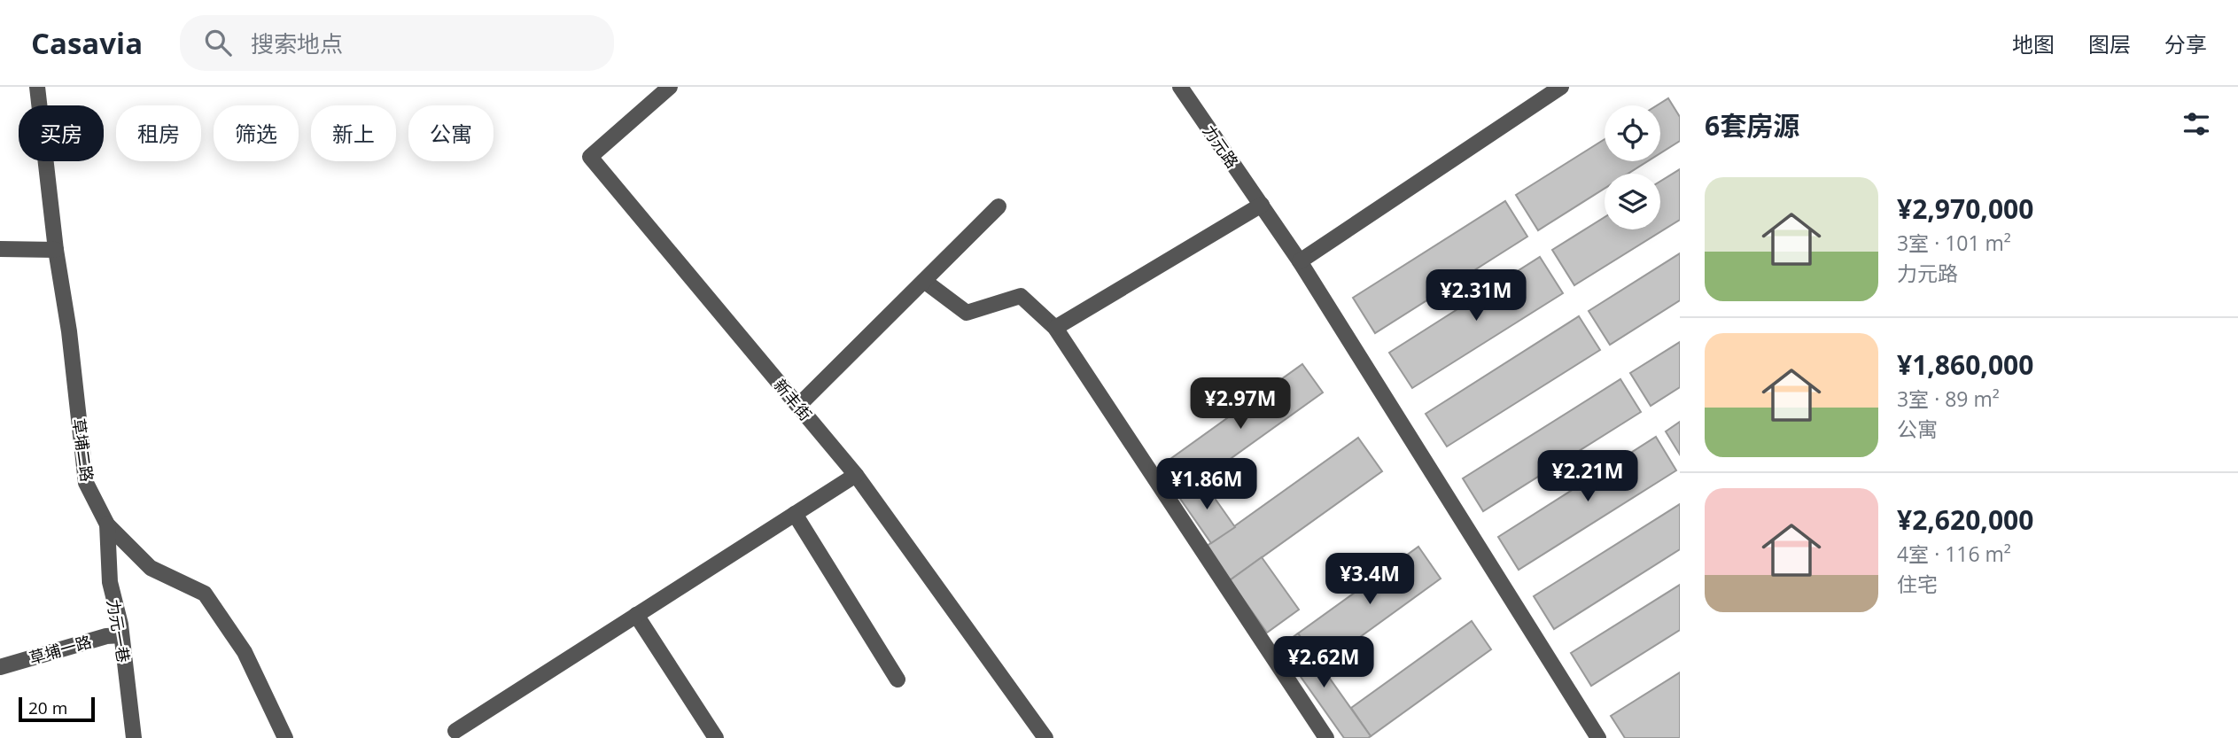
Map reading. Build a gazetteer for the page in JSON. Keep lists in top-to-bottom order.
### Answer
{
  "streets": {
    "street": [
      "力元路",
      "新丰街",
      "草埔二路",
      "力元一巷",
      "草埔一路"
    ]
  },
  "crossings": [
    ["草埔二路", "力元一巷"],
    ["力元一巷", "草埔一路"]
  ],
  "scale_bar": "20 m",
  "page": {
    "header": "Casavia",
    "search": "搜索地点",
    "nav": ["地图", "图层", "分享"],
    "heading": "6套房源",
    "chip": [
      "买房",
      "租房",
      "筛选",
      "新上",
      "公寓"
    ],
    "list": [
      {
        "name": "¥2,970,000",
        "note": "3室 · 101 m² · 力元路"
      },
      {
        "name": "¥1,860,000",
        "note": "3室 · 89 m² · 公寓"
      },
      {
        "name": "¥2,620,000",
        "note": "4室 · 116 m² · 住宅"
      }
    ],
    "price": [
      "¥2.31M",
      "¥2.97M",
      "¥2.21M",
      "¥1.86M",
      "¥3.4M",
      "¥2.62M"
    ],
    "scale": "20 m"
  }
}
